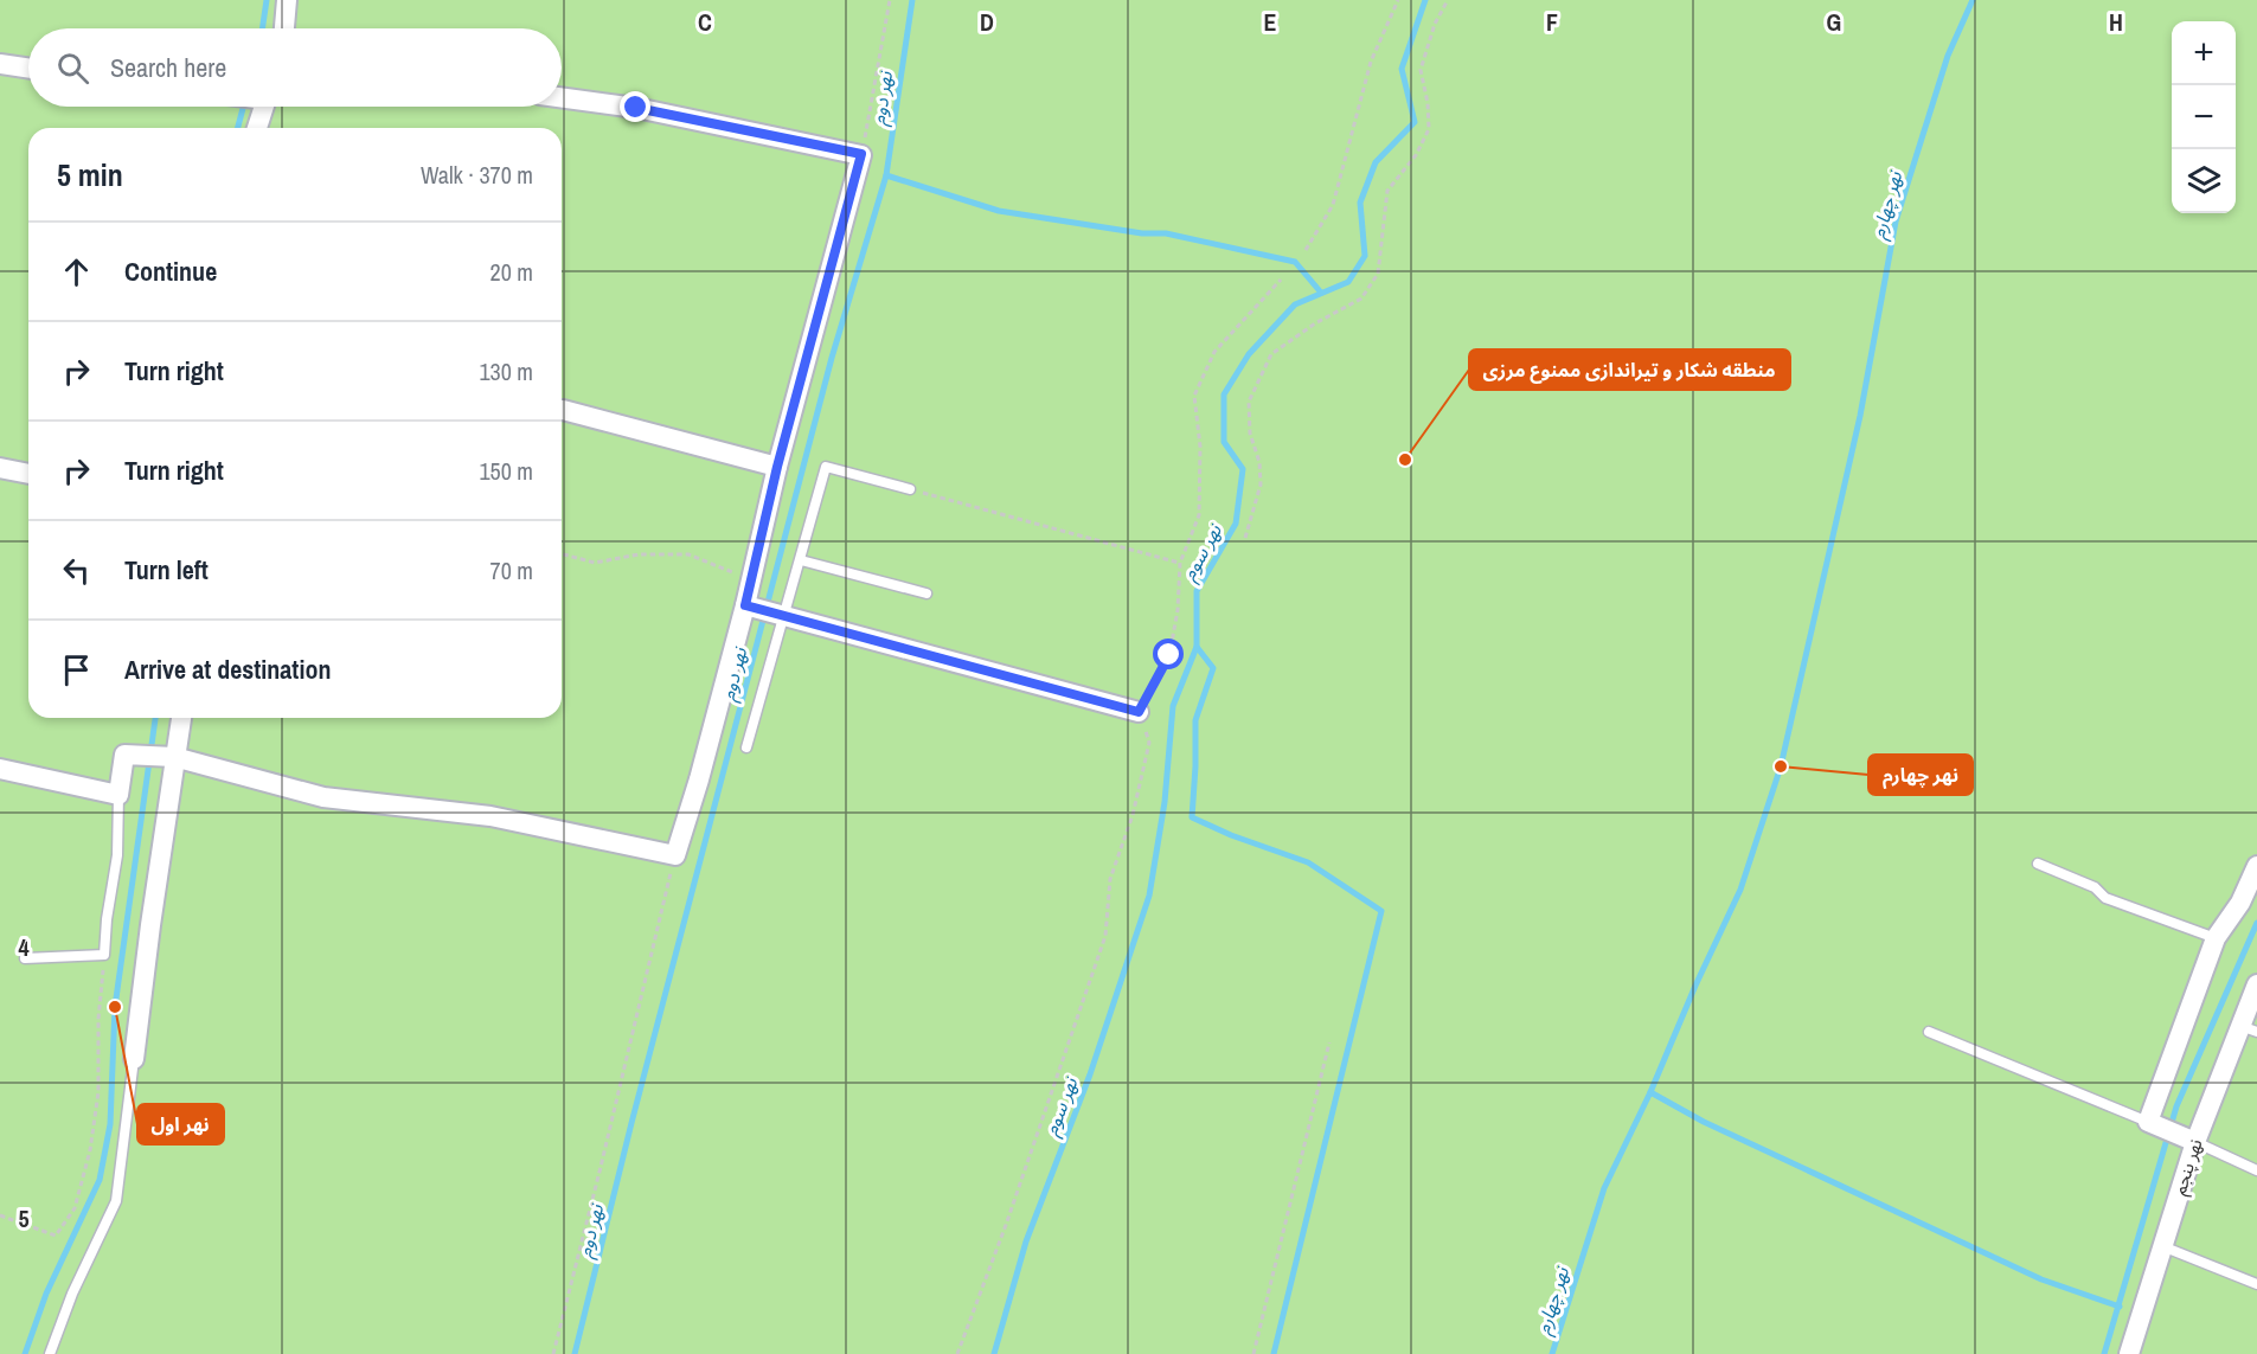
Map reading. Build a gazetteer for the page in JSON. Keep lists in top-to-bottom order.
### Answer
{
  "streets": {
    "street": ["نهر پنجم"]
  },
  "water": ["نهر دوم", "نهر چهارم", "نهر سوم"],
  "places": ["منطقه شکار و تیراندازی ممنوع مرزی", "نهر چهارم", "نهر اول"],
  "page": {
    "map_buttons": ["+", "−"],
    "search": "Search here",
    "heading": ["5 min", "Walk · 370 m"],
    "list": [
      ["Continue", "20 m"],
      ["Turn right", "130 m"],
      ["Turn right", "150 m"],
      ["Turn left", "70 m"],
      "Arrive at destination"
    ]
  },
  "grid": {
    "columns": [
      "C",
      "D",
      "E",
      "F",
      "G",
      "H"
    ],
    "rows": ["4", "5"]
  }
}
